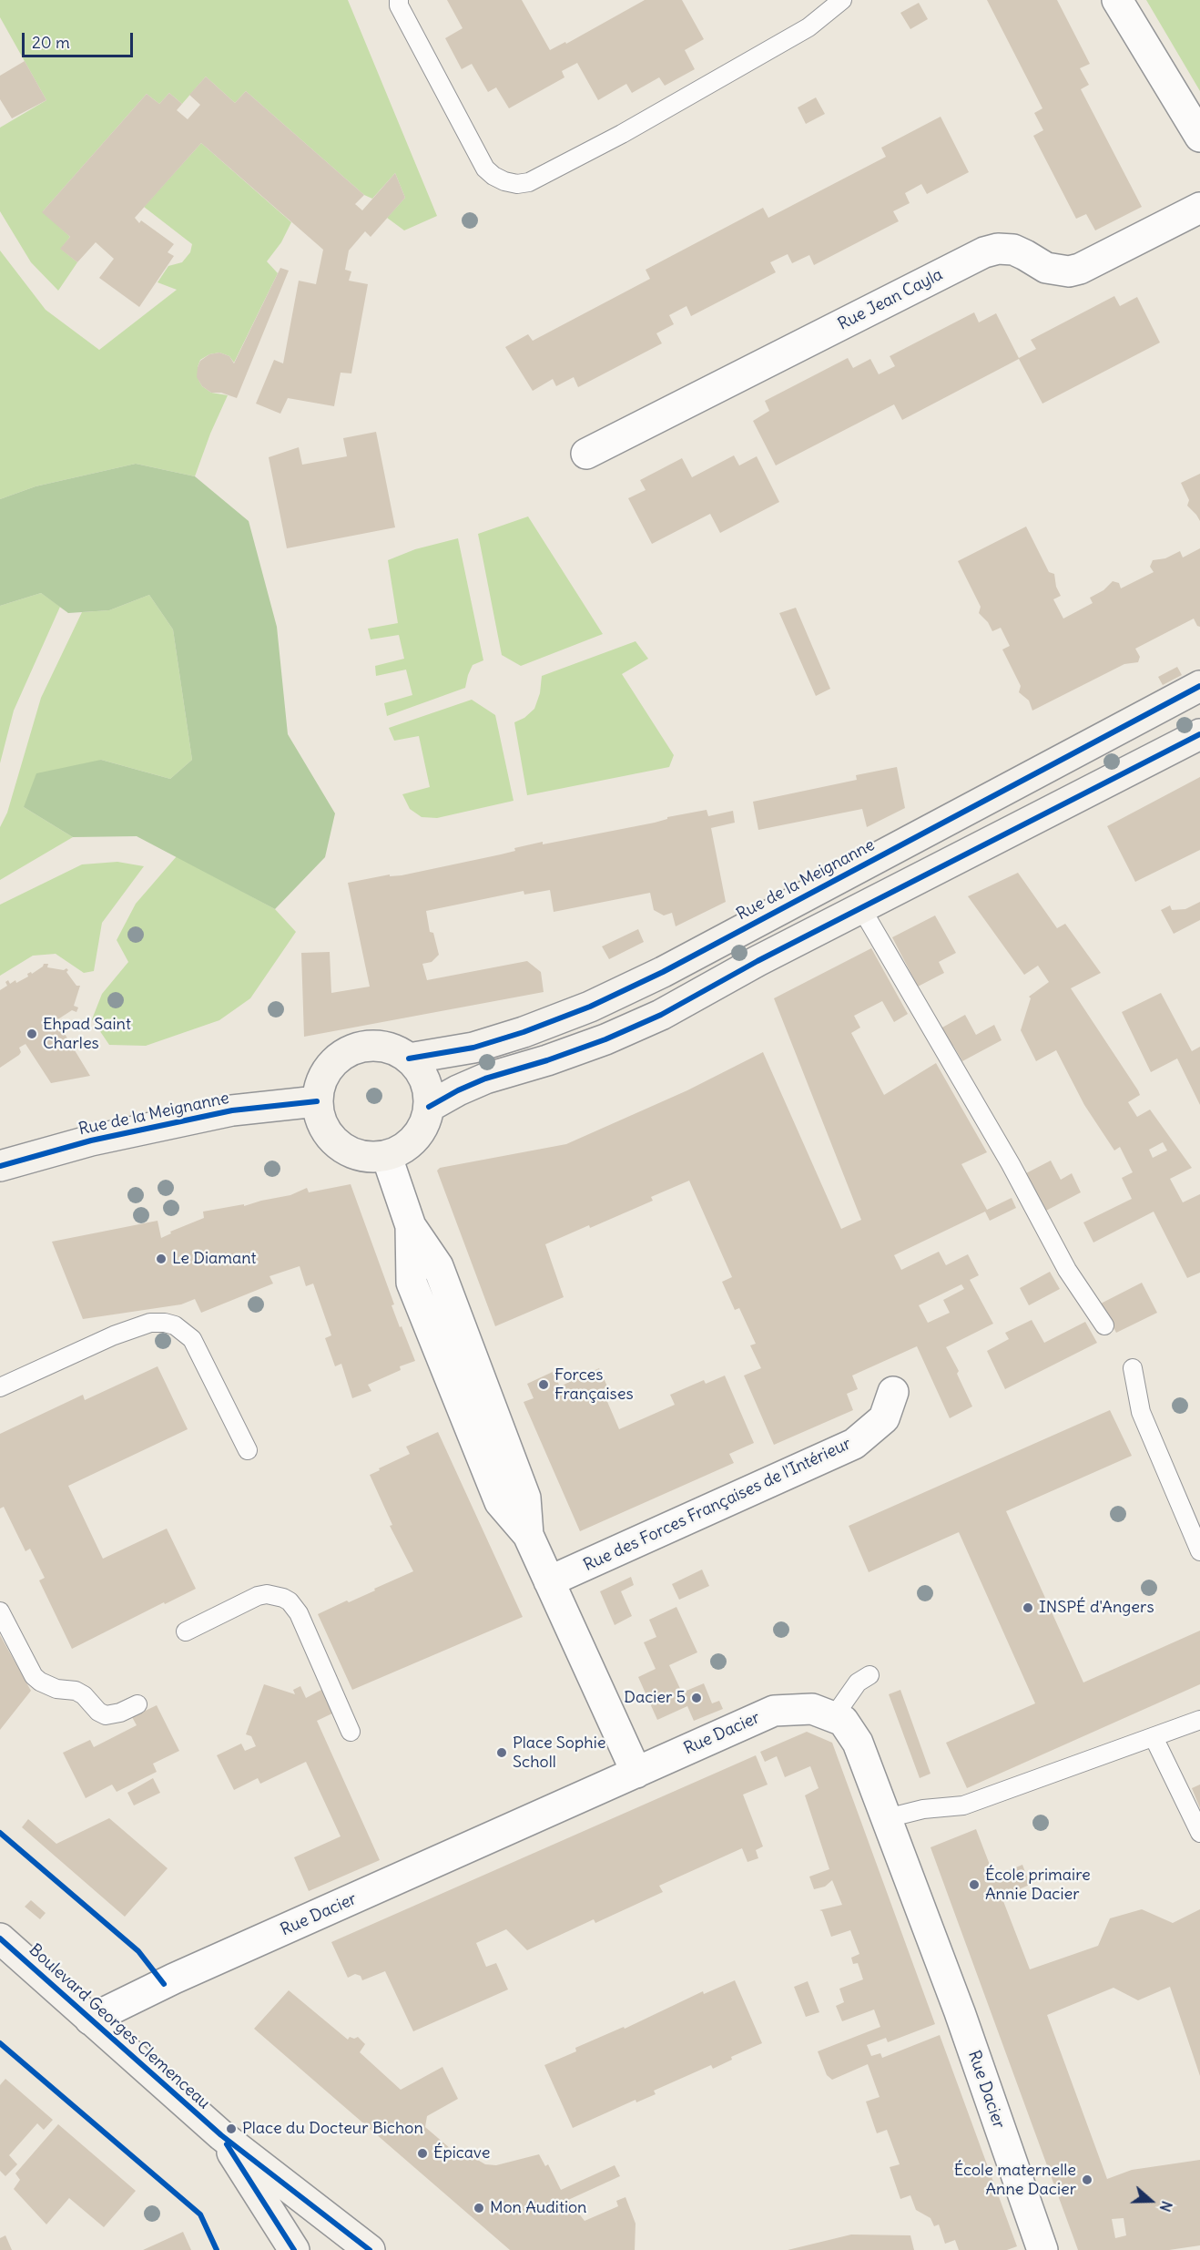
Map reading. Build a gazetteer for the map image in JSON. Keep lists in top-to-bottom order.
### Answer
{
  "streets": {
    "main road": ["Rue de la Meignanne", "Boulevard Georges Clemenceau"],
    "street": ["Rue Jean Cayla", "Rue des Forces Françaises de l'Intérieur", "Rue Dacier"]
  },
  "crossings": [
    ["Rue Dacier", "Boulevard Georges Clemenceau"]
  ],
  "places": [
    "Ehpad Saint Charles",
    "Le Diamant",
    "Forces Françaises",
    "INSPÉ d'Angers",
    "Dacier 5",
    "Place Sophie Scholl",
    "École primaire Annie Dacier",
    "Place du Docteur Bichon",
    "Épicave",
    "École maternelle Anne Dacier",
    "Mon Audition"
  ],
  "scale_bar": "20 m",
  "north": "right"
}
